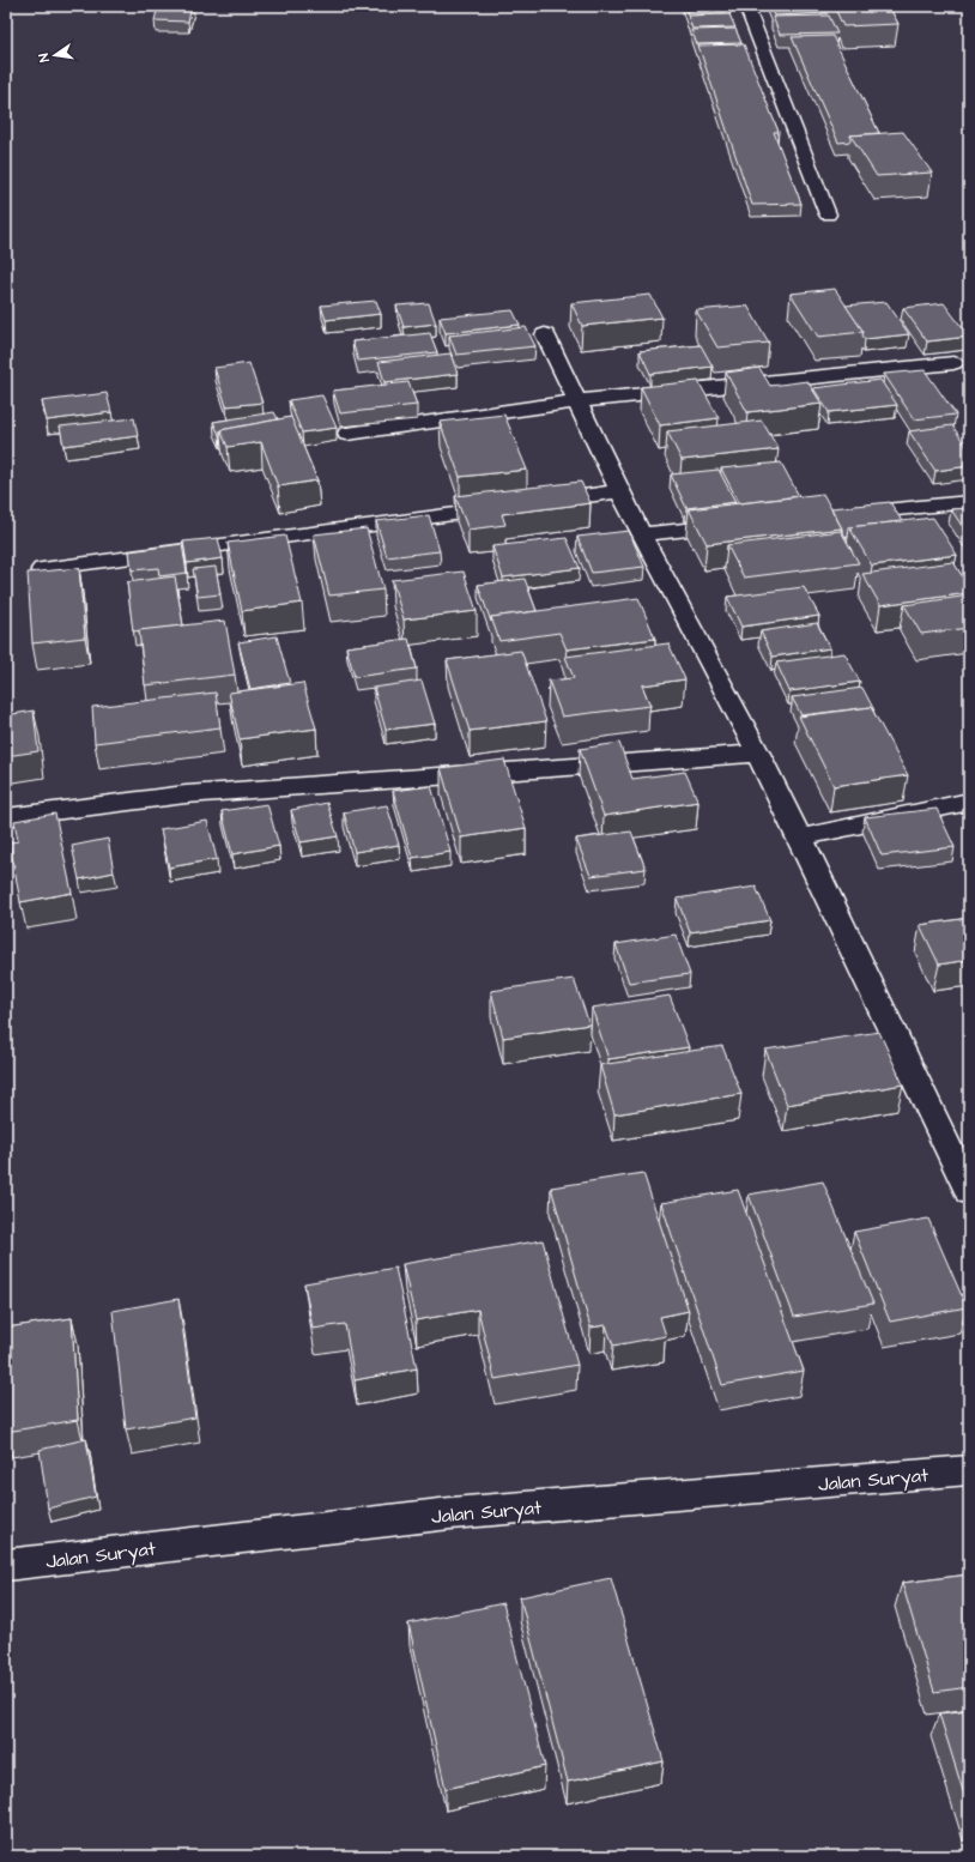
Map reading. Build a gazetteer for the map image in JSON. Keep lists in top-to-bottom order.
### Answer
{
  "streets": {
    "street": ["Jalan Suryat"]
  },
  "north": "left"
}
